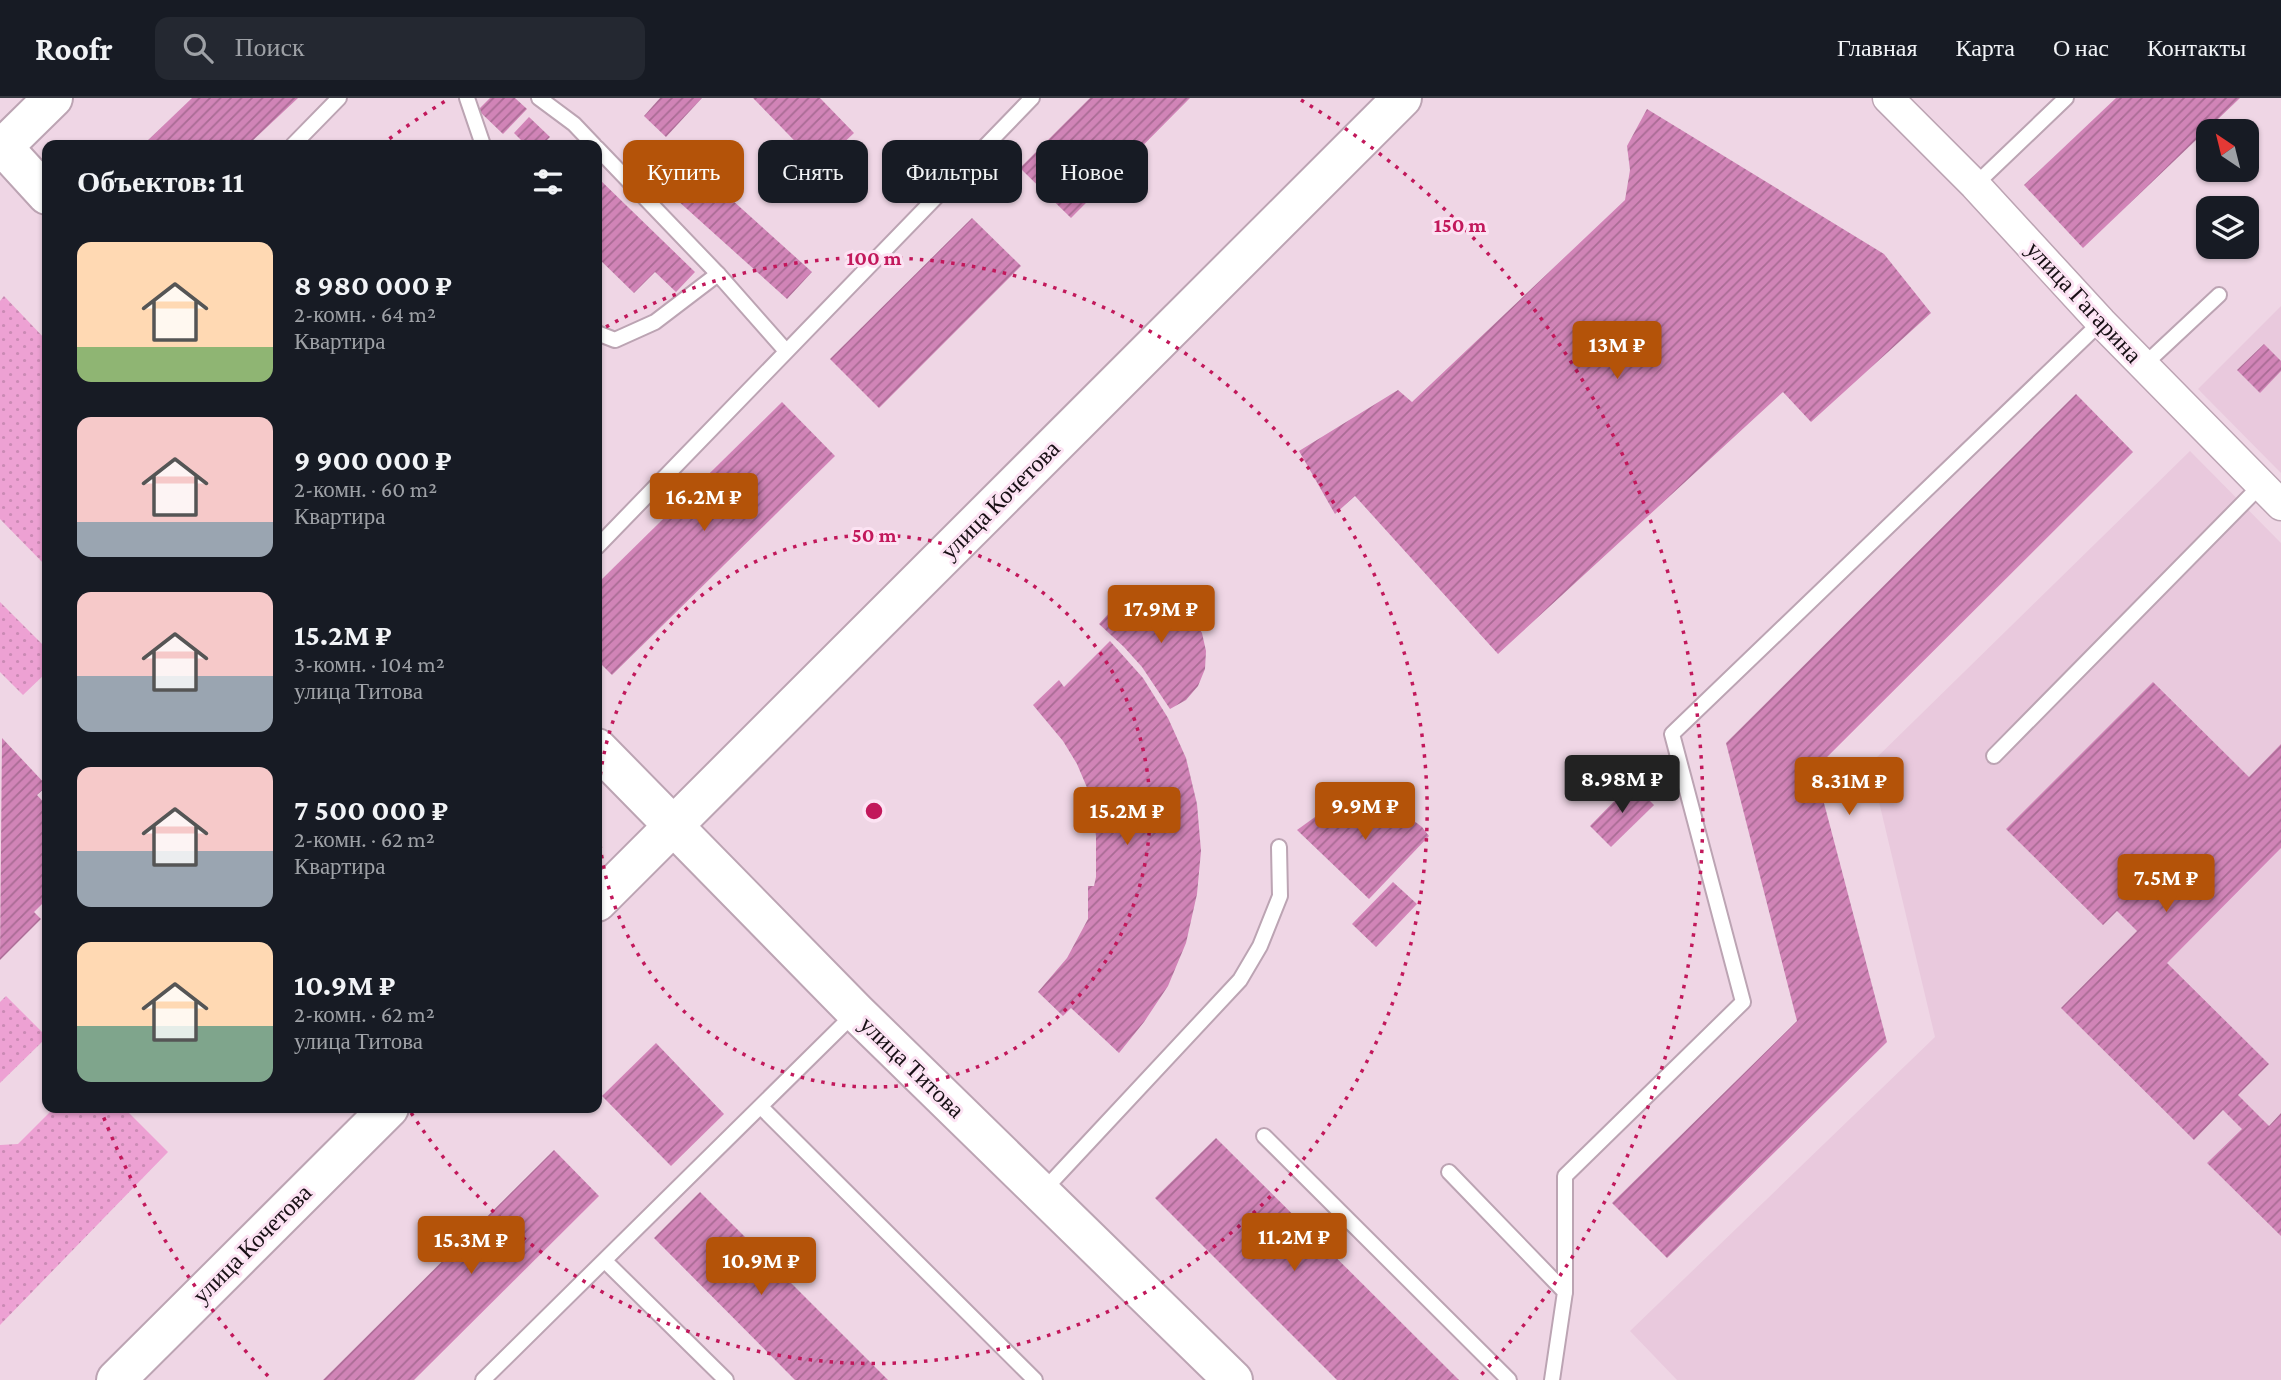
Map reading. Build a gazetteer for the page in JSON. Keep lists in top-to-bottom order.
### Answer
{
  "streets": {
    "main road": ["улица Кочетова", "улица Титова"],
    "street": ["улица Гагарина"]
  },
  "crossings": [
    ["улица Кочетова", "улица Титова"]
  ],
  "north": "top left",
  "page": {
    "header": "Roofr",
    "search": "Поиск",
    "nav": [
      "Главная",
      "Карта",
      "О нас",
      "Контакты"
    ],
    "chip": [
      "Купить",
      "Снять",
      "Фильтры",
      "Новое"
    ],
    "heading": "Объектов: 11",
    "list": [
      {
        "name": "8 980 000 ₽",
        "note": "2-комн. · 64 m² · Квартира"
      },
      {
        "name": "9 900 000 ₽",
        "note": "2-комн. · 60 m² · Квартира"
      },
      {
        "name": "15.2M ₽",
        "note": "3-комн. · 104 m² · улица Титова"
      },
      {
        "name": "7 500 000 ₽",
        "note": "2-комн. · 62 m² · Квартира"
      },
      {
        "name": "10.9M ₽",
        "note": "2-комн. · 62 m² · улица Титова"
      }
    ],
    "price": [
      "13M ₽",
      "16.2M ₽",
      "17.9M ₽",
      "8.98M ₽",
      "8.31M ₽",
      "9.9M ₽",
      "15.2M ₽",
      "7.5M ₽",
      "11.2M ₽",
      "15.3M ₽",
      "10.9M ₽"
    ]
  },
  "rings": ["150 m", "100 m", "50 m"]
}
